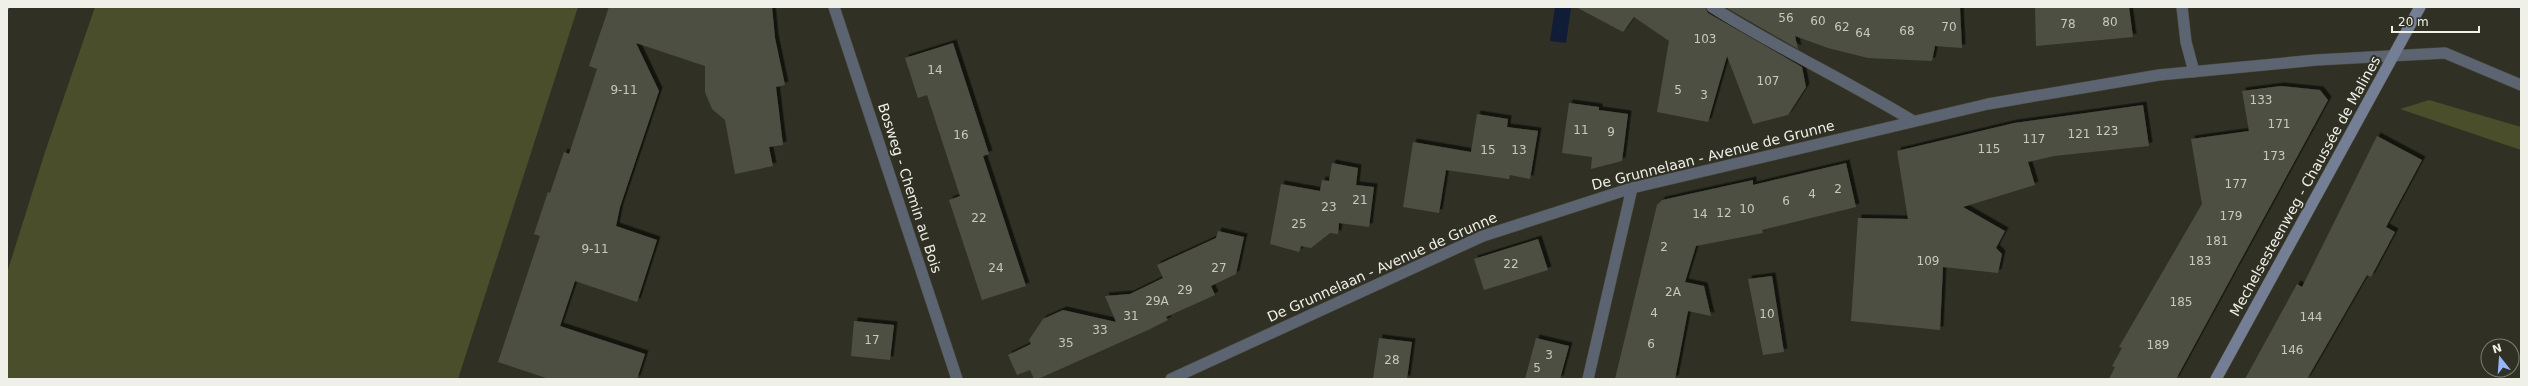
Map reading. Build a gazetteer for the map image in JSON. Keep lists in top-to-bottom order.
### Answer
{
  "streets": {
    "main road": ["Mechelsesteenweg - Chaussée de Malines"],
    "street": ["De Grunnelaan - Avenue de Grunne", "Bosweg - Chemin au Bois"]
  },
  "crossings": [
    ["De Grunnelaan - Avenue de Grunne", "Mechelsesteenweg - Chaussée de Malines"]
  ],
  "house_numbers": [
    "56",
    "60",
    "80",
    "78",
    "62",
    "70",
    "68",
    "64",
    "103",
    "14",
    "107",
    "9-11",
    "5",
    "3",
    "133",
    "171",
    "11",
    "123",
    "9",
    "121",
    "16",
    "117",
    "115",
    "15",
    "13",
    "173",
    "177",
    "2",
    "4",
    "21",
    "6",
    "23",
    "10",
    "12",
    "14",
    "179",
    "22",
    "25",
    "181",
    "2",
    "9-11",
    "109",
    "183",
    "22",
    "24",
    "27",
    "29",
    "2A",
    "29A",
    "185",
    "4",
    "10",
    "31",
    "144",
    "33",
    "17",
    "35",
    "6",
    "189",
    "146",
    "3",
    "28",
    "5"
  ],
  "scale_bar": "20 m",
  "north": "top"
}
